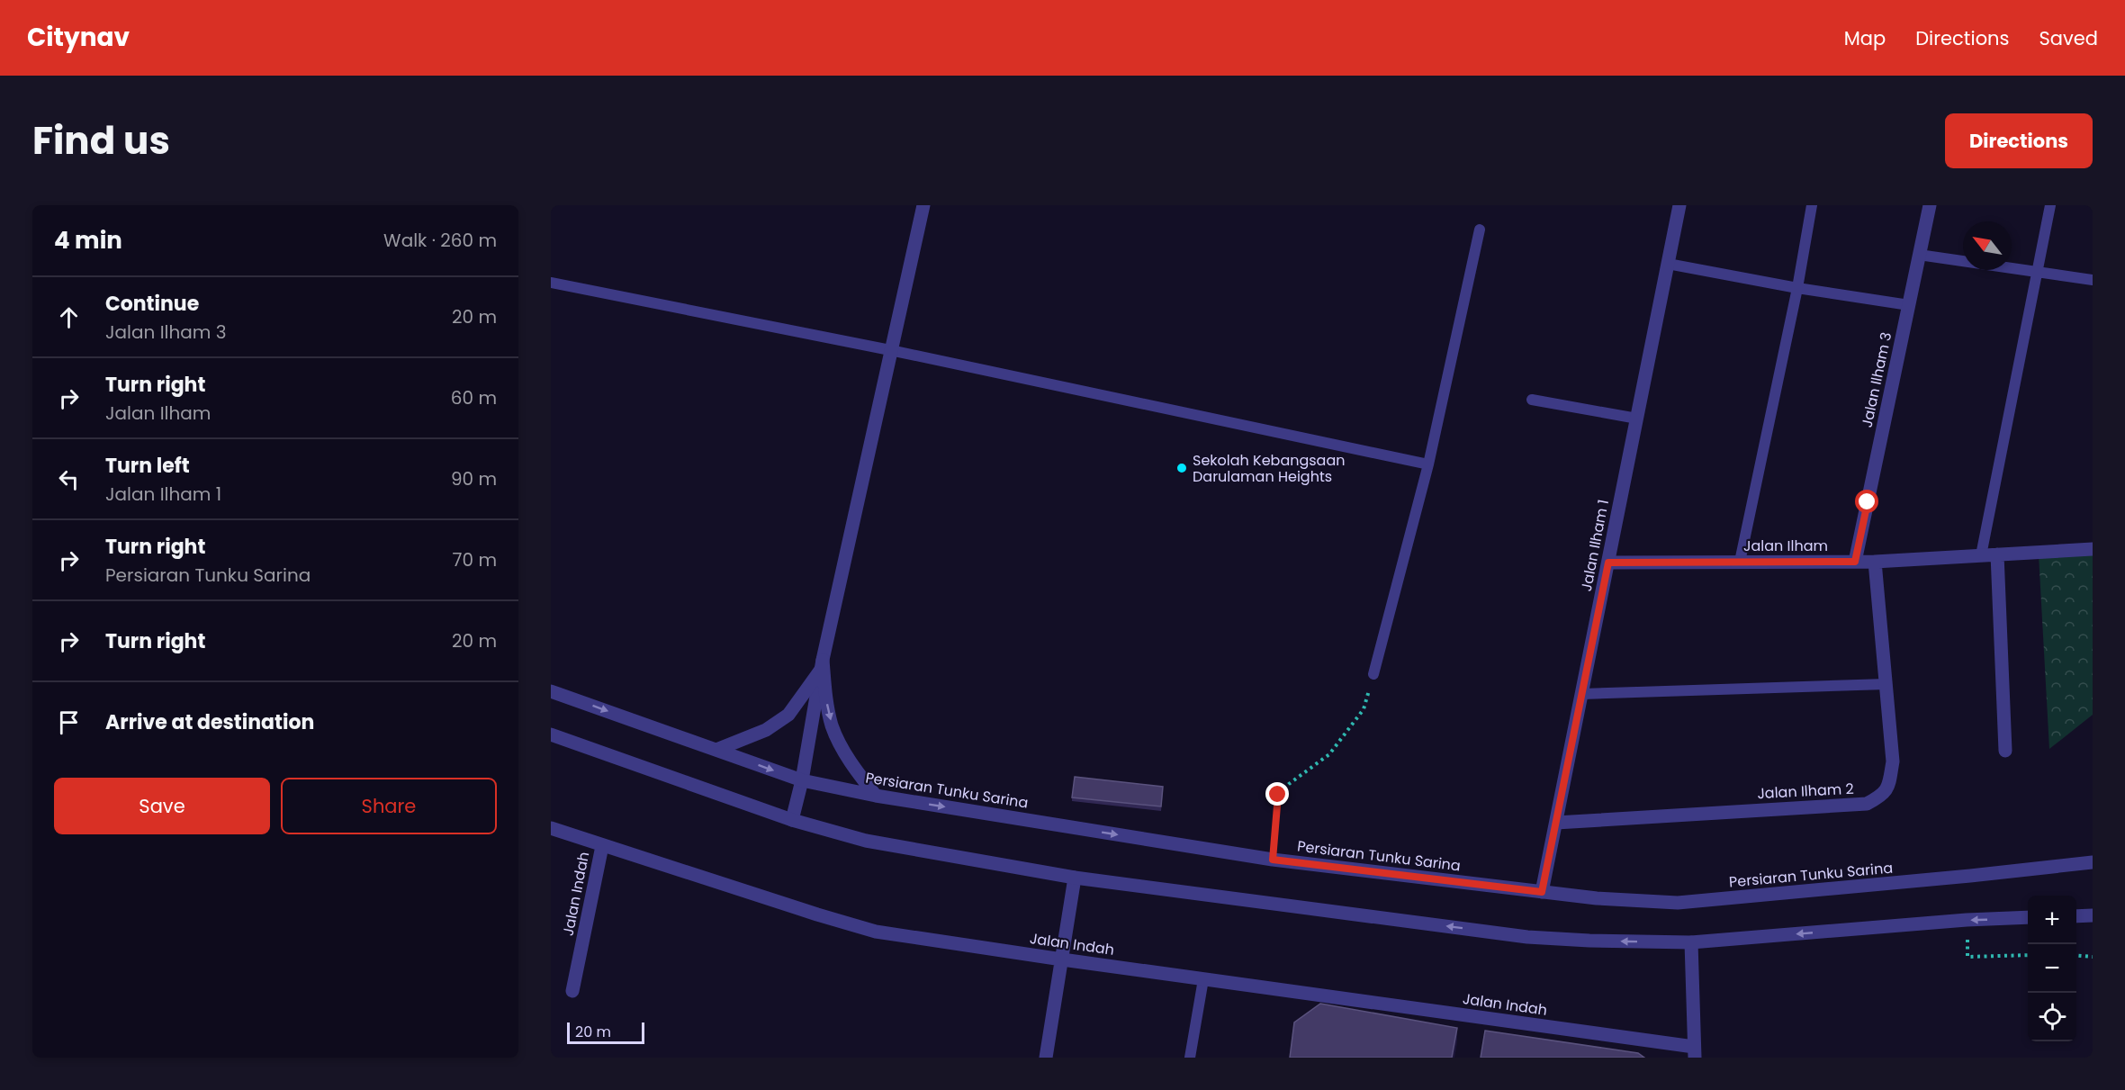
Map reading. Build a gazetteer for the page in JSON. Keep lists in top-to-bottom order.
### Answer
{
  "streets": {
    "street": [
      "Jalan Ilham 3",
      "Jalan Ilham 1",
      "Jalan Ilham",
      "Persiaran Tunku Sarina",
      "Jalan Ilham 2",
      "Jalan Indah"
    ]
  },
  "crossings": [
    ["Jalan Ilham 3", "Jalan Ilham"],
    ["Jalan Ilham 1", "Jalan Ilham"],
    ["Jalan Ilham 1", "Persiaran Tunku Sarina"],
    ["Jalan Ilham 1", "Jalan Ilham 2"],
    ["Jalan Ilham", "Jalan Ilham 2"]
  ],
  "places": ["Sekolah Kebangsaan Darulaman Heights"],
  "scale_bar": "20 m",
  "north": "top left",
  "page": {
    "header": "Citynav",
    "nav": ["Map", "Directions", "Saved"],
    "title": "Find us",
    "buttons": [
      "Directions",
      ["Save", "Share"]
    ],
    "heading": ["4 min", "Walk · 260 m"],
    "list": [
      ["Continue", "Jalan Ilham 3", "20 m"],
      ["Turn right", "Jalan Ilham", "60 m"],
      ["Turn left", "Jalan Ilham 1", "90 m"],
      ["Turn right", "Persiaran Tunku Sarina", "70 m"],
      ["Turn right", "20 m"],
      "Arrive at destination"
    ],
    "map_buttons": ["+", "−"],
    "scale": "20 m"
  }
}
